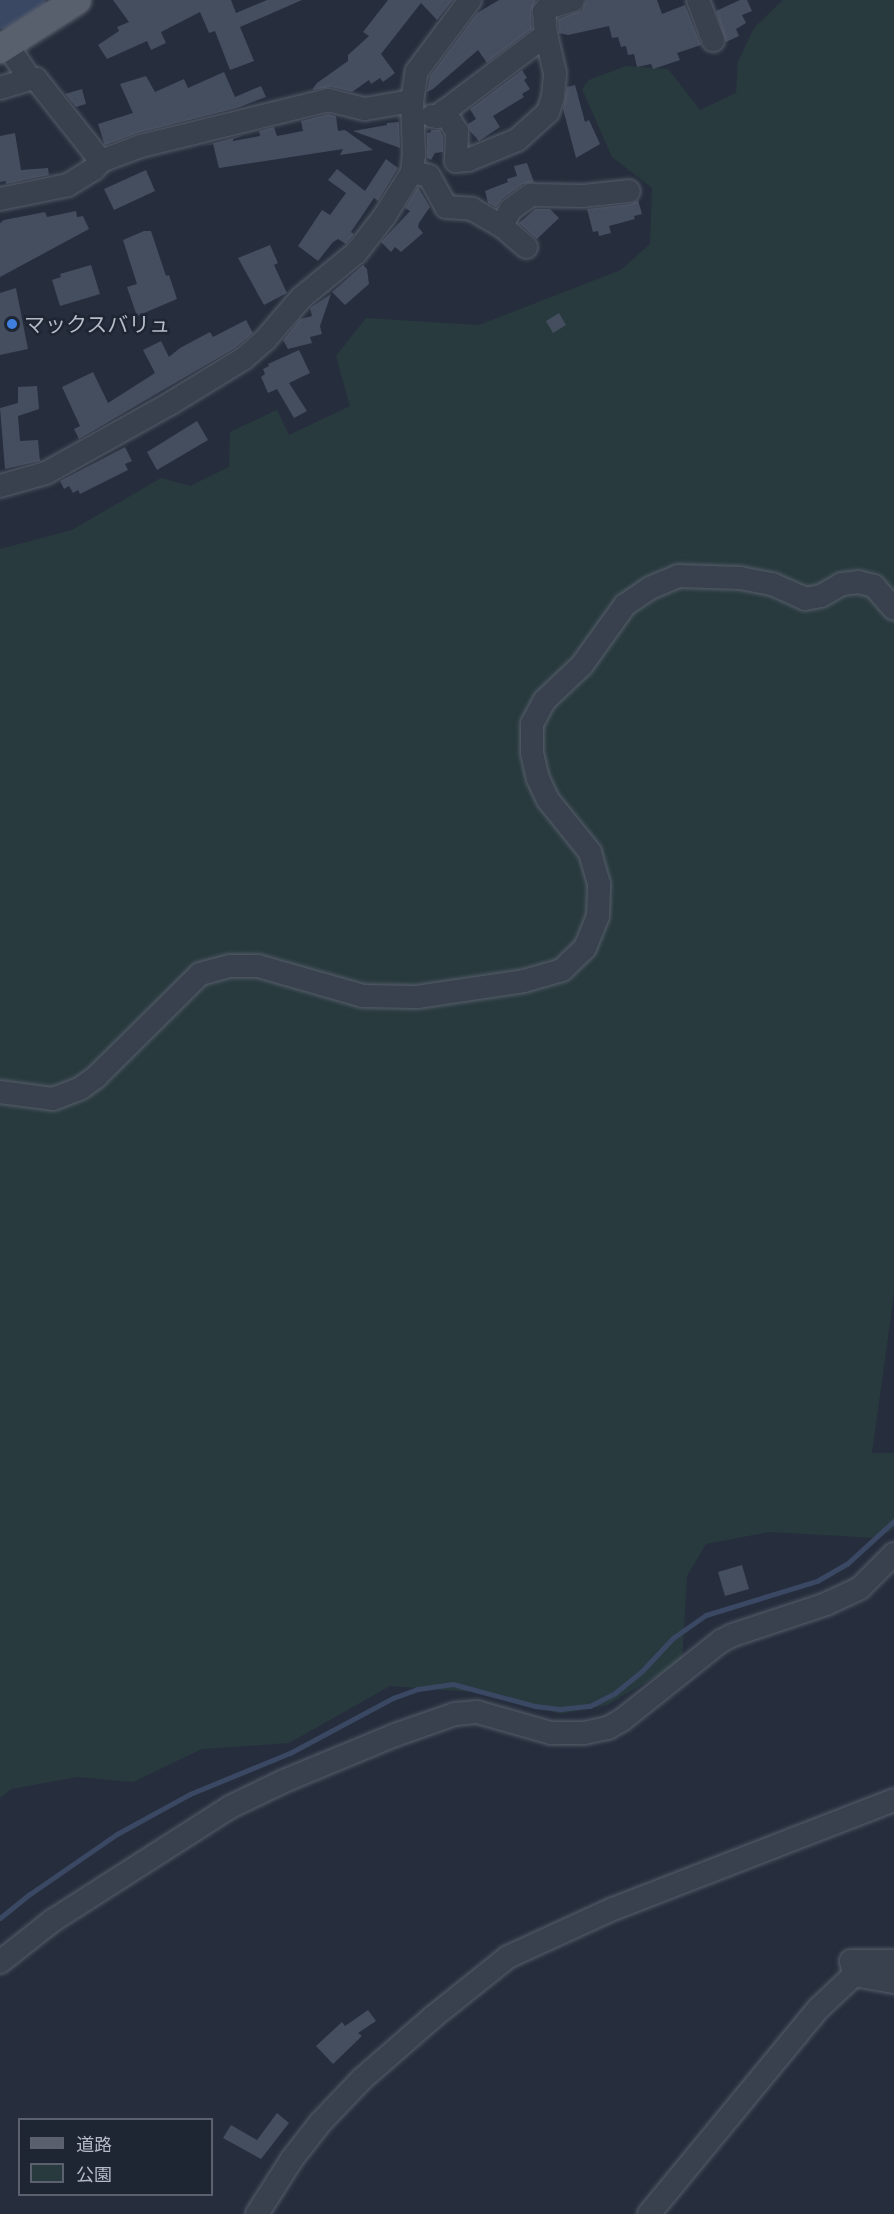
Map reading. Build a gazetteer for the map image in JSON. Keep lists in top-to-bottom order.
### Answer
{
  "places": ["マックスバリュ"],
  "legend": ["道路", "公園"]
}
